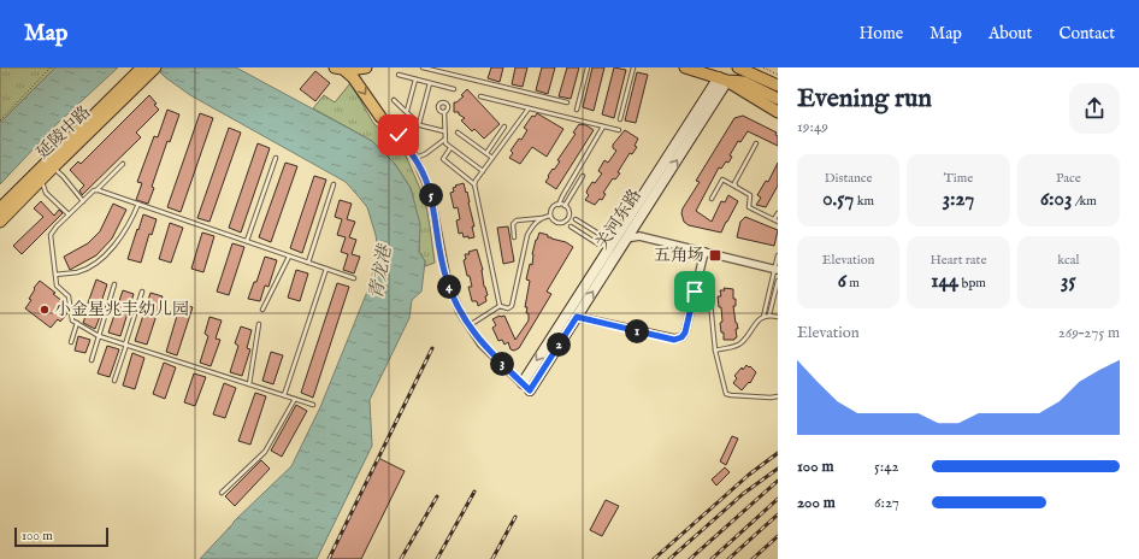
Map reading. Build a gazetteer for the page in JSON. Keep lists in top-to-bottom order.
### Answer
{
  "streets": {
    "main road": ["延陵中路", "关河东路"]
  },
  "water": ["青龙港"],
  "places": {
    "transit": ["五角场"],
    "other": ["小金星兆丰幼儿园"]
  },
  "scale_bar": "100 m",
  "page": {
    "header": "Map",
    "nav": [
      "Home",
      "Map",
      "About",
      "Contact"
    ],
    "heading": ["Evening run", "19:49"],
    "stats": [
      ["Distance", "0.57 km"],
      ["Time", "3:27"],
      ["Pace", "6:03 /km"],
      ["Elevation", "6 m"],
      ["Heart rate", "144 bpm"],
      ["kcal", "35"]
    ],
    "pins": [
      "5",
      "4",
      "1",
      "2",
      "3"
    ],
    "chart": ["Elevation", "269–275 m"],
    "list": [
      {
        "name": "100 m",
        "note": "5:42"
      },
      {
        "name": "200 m",
        "note": "6:27"
      }
    ],
    "scale": "100 m"
  }
}
